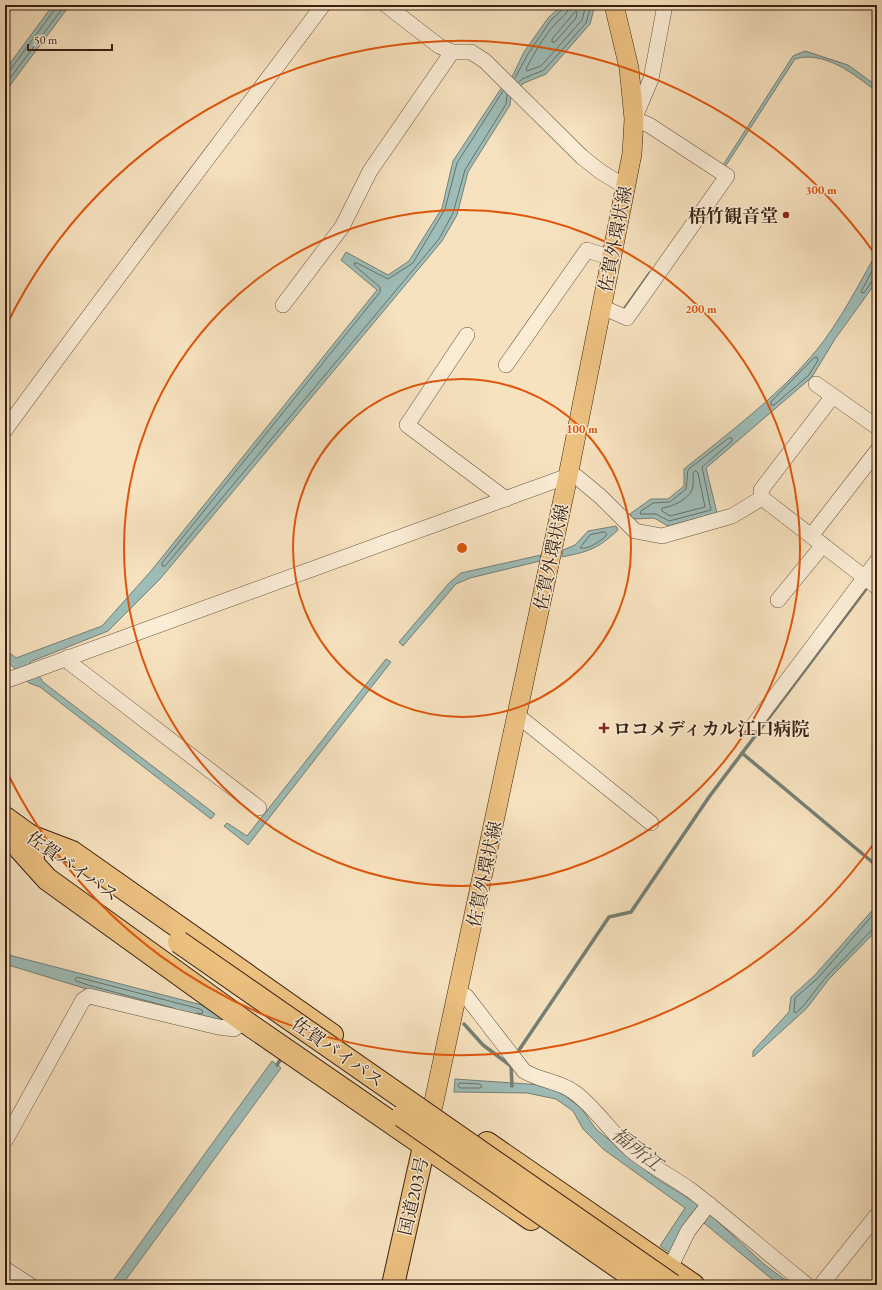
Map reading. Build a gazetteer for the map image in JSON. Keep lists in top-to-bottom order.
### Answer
{
  "streets": {
    "highway": ["佐賀バイパス", "国道203号"],
    "main road": ["佐賀外環状線"]
  },
  "crossings": [
    ["佐賀外環状線", "国道203号"]
  ],
  "water": ["福所江"],
  "places": {
    "other": ["梧竹観音堂"],
    "health": ["ロコメディカル江口病院"]
  },
  "scale_bar": "50 m",
  "rings": ["300 m", "200 m", "100 m"]
}
